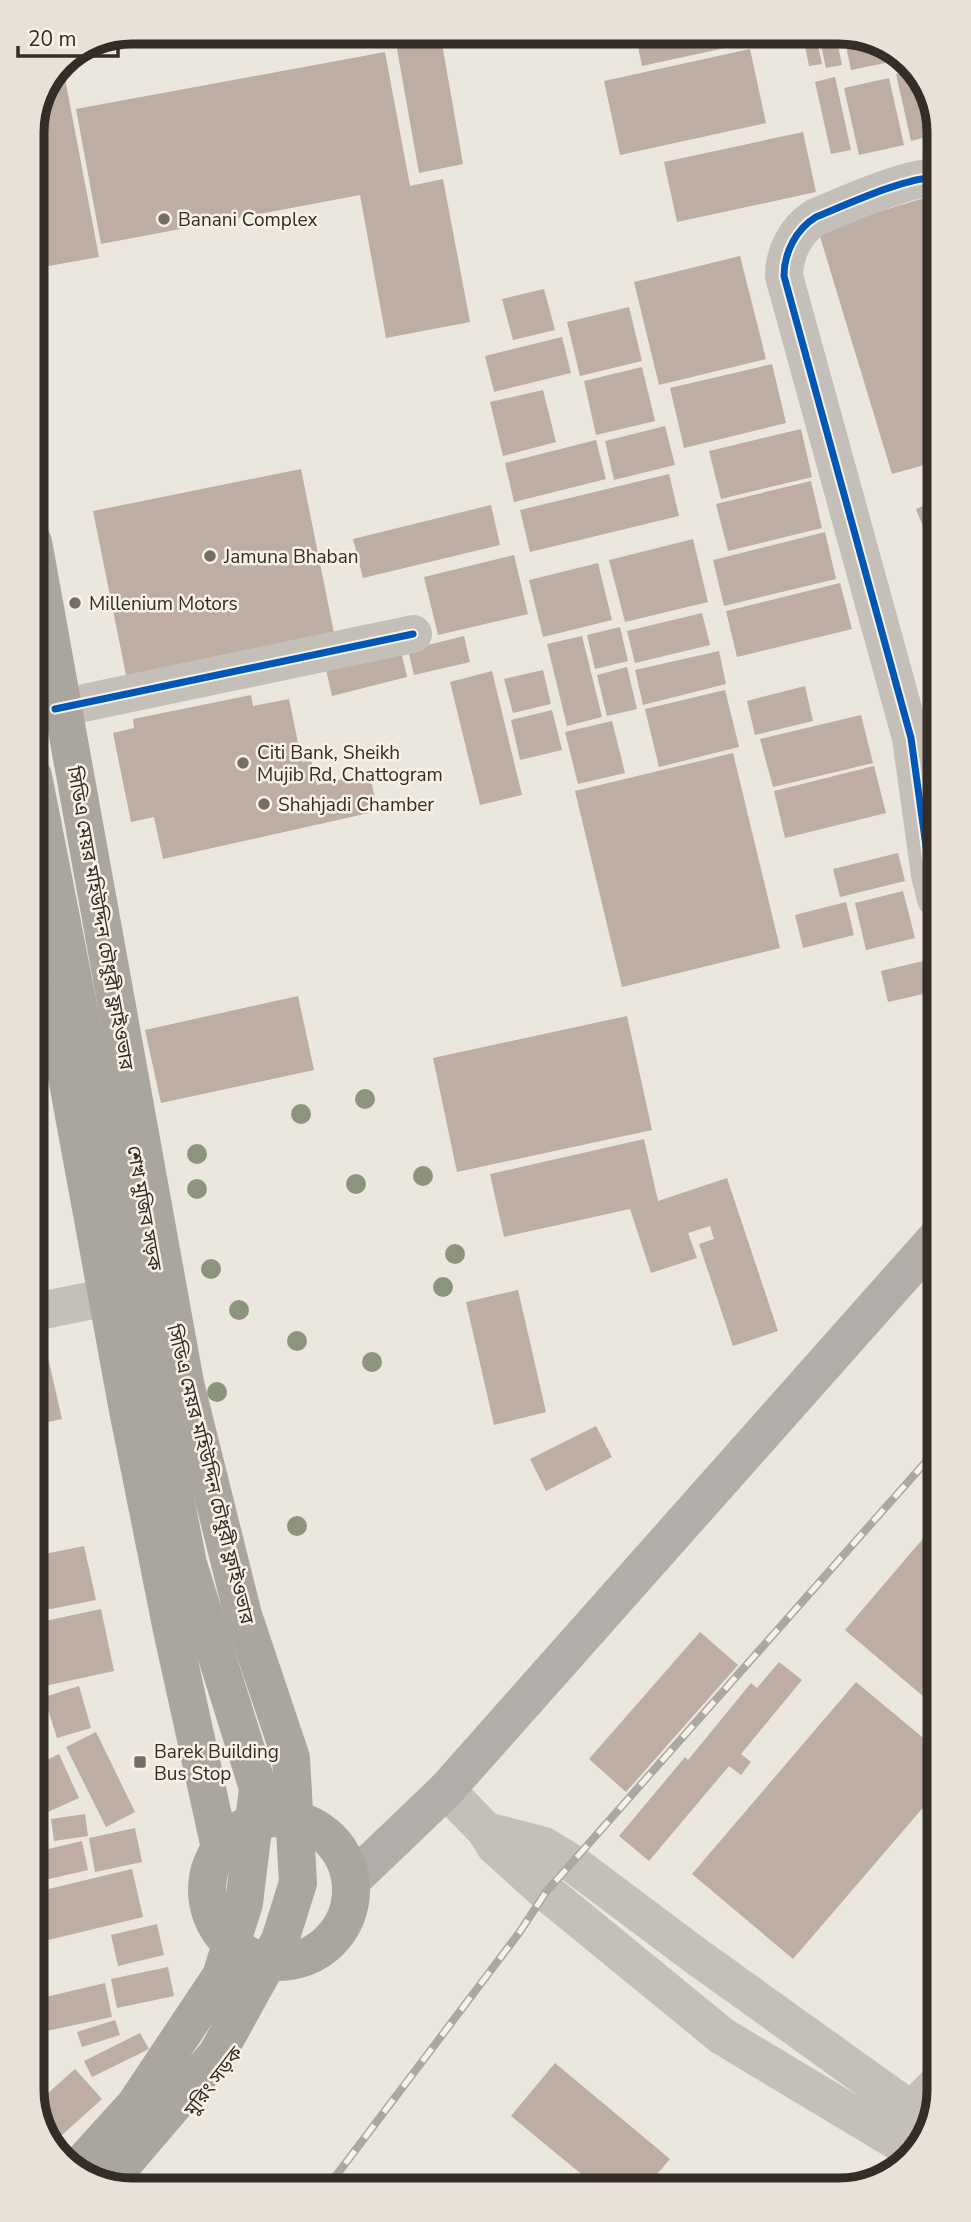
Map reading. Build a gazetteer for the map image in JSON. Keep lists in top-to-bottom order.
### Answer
{
  "streets": {
    "highway": ["সিডিএ মেয়র মহিউদ্দিন চৌধুরী ফ্লাইওভার", "শেখ মুজিব সড়ক", "মুরিং সড়ক"]
  },
  "crossings": [
    ["শেখ মুজিব সড়ক", "মুরিং সড়ক"]
  ],
  "places": {
    "other": [
      "Banani Complex",
      "Jamuna Bhaban",
      "Millenium Motors",
      "Citi Bank, Sheikh Mujib Rd, Chattogram",
      "Shahjadi Chamber"
    ],
    "transit": ["Barek Building Bus Stop"]
  },
  "scale_bar": "20 m"
}
